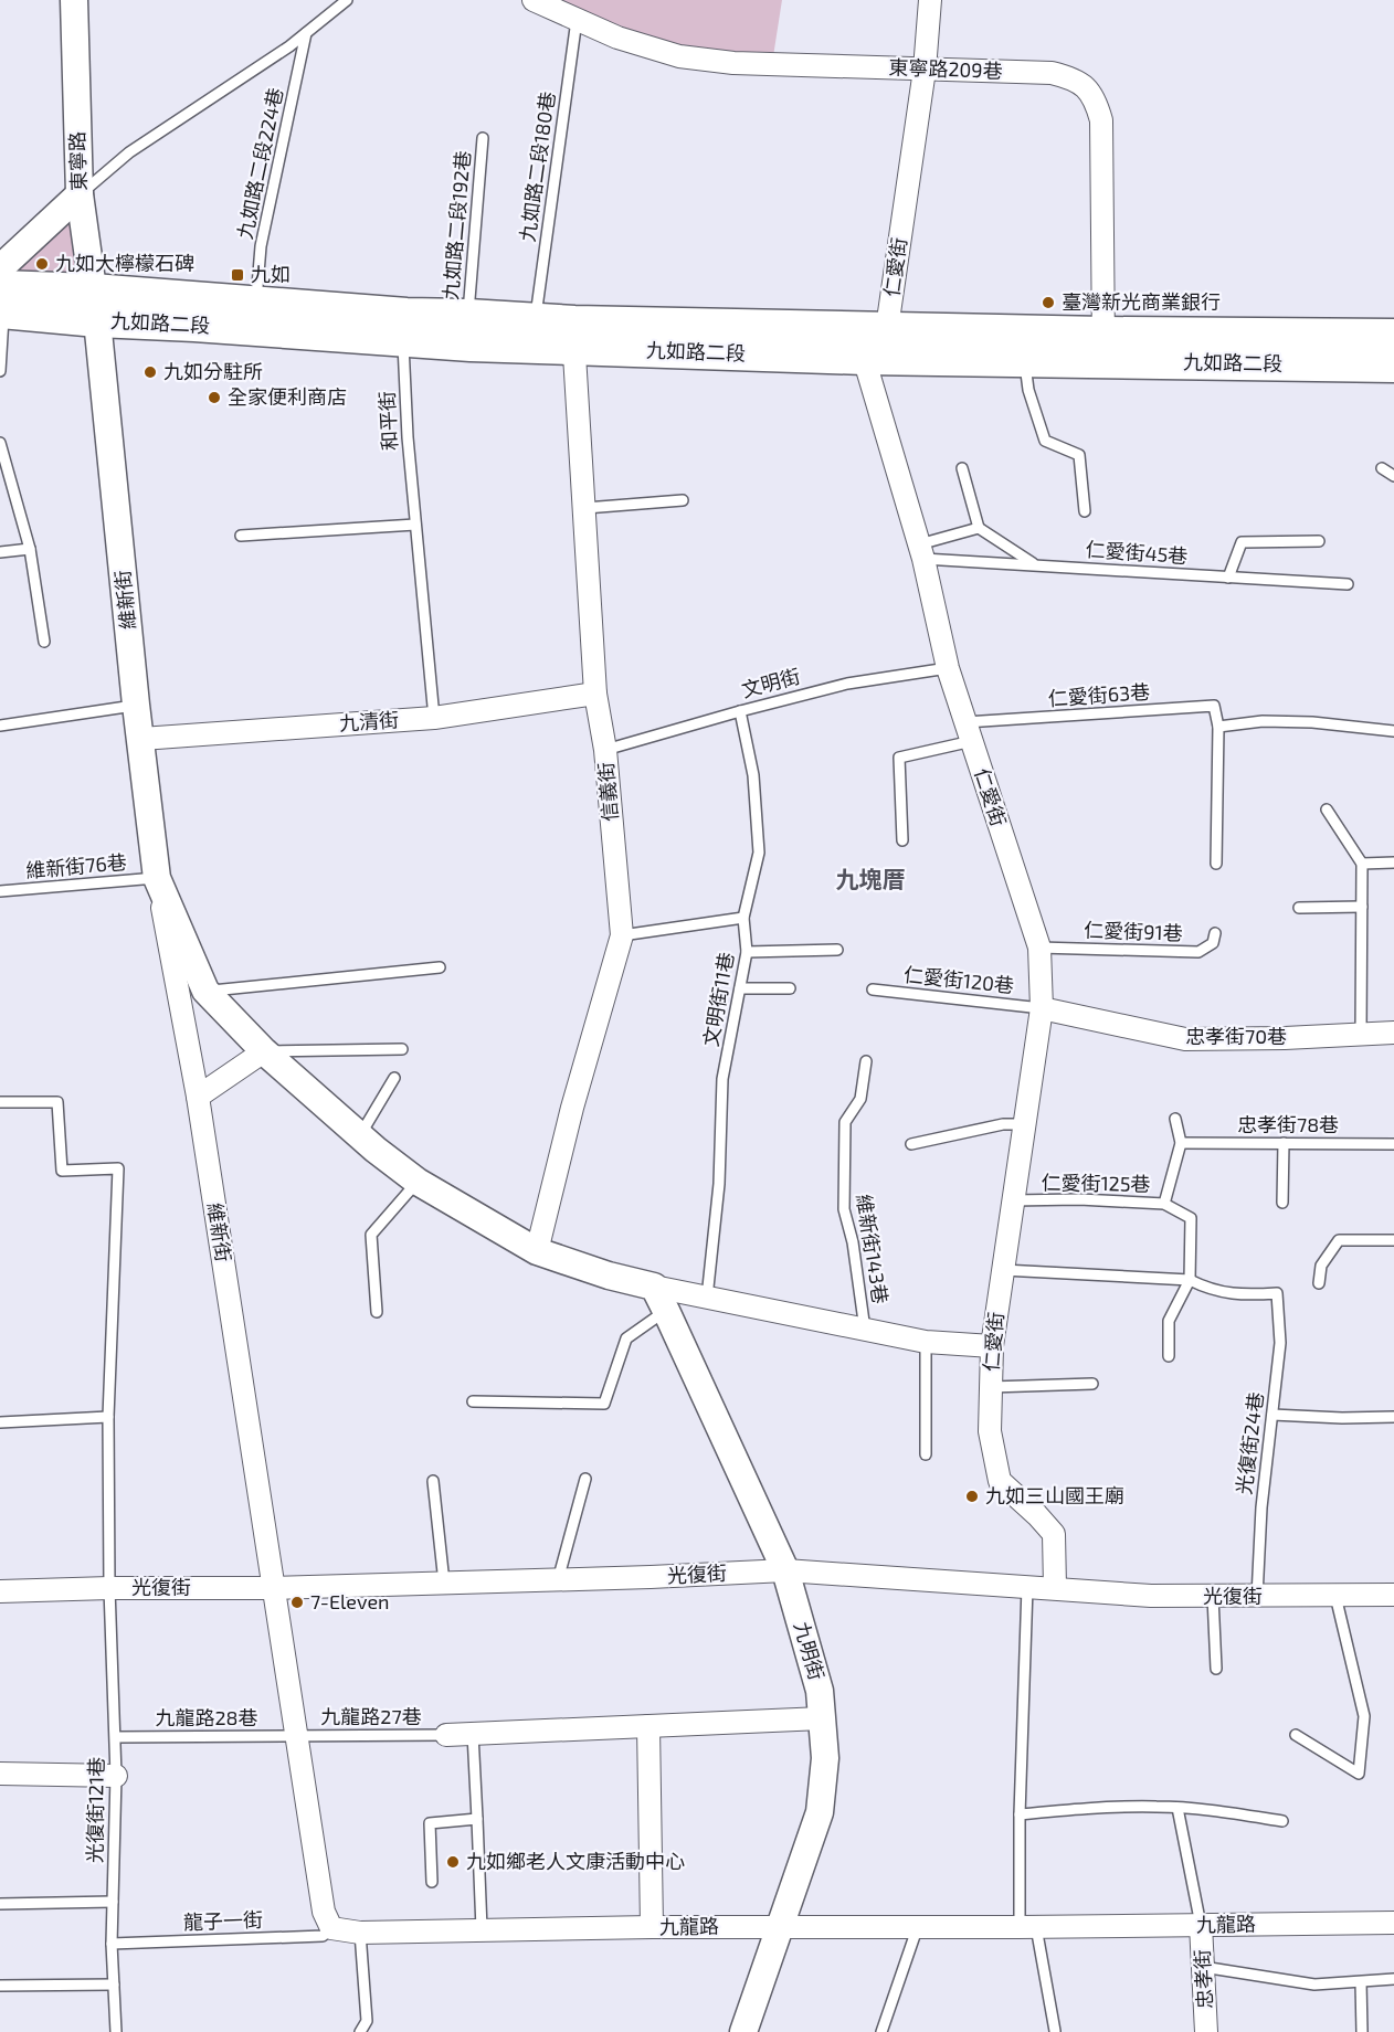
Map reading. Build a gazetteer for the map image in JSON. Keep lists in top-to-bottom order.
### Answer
{
  "streets": {
    "main road": ["九如路二段"],
    "street": [
      "東寧路209巷",
      "東寧路",
      "仁愛街",
      "維新街",
      "九清街",
      "信義街",
      "忠孝街70巷",
      "光復街",
      "九明街",
      "九龍路",
      "忠孝街"
    ],
    "lane": [
      "九如路二段224巷",
      "九如路二段180巷",
      "九如路二段192巷",
      "和平街",
      "仁愛街45巷",
      "文明街",
      "仁愛街63巷",
      "維新街76巷",
      "仁愛街91巷",
      "仁愛街120巷",
      "文明街11巷",
      "忠孝街78巷",
      "仁愛街125巷",
      "維新街143巷",
      "光復街24巷",
      "九龍路27巷",
      "九龍路28巷",
      "光復街121巷",
      "龍子一街"
    ]
  },
  "crossings": [
    ["東寧路209巷", "九如路二段180巷"],
    ["東寧路209巷", "仁愛街"],
    ["東寧路209巷", "九如路二段"],
    ["東寧路", "九如路二段"],
    ["東寧路", "維新街"],
    ["九如路二段224巷", "九如路二段"],
    ["九如路二段180巷", "九如路二段"],
    ["九如路二段192巷", "九如路二段"],
    ["仁愛街", "九如路二段"],
    ["仁愛街", "仁愛街45巷"],
    ["仁愛街", "文明街"],
    ["仁愛街", "仁愛街63巷"],
    ["仁愛街", "仁愛街91巷"],
    ["仁愛街", "仁愛街120巷"],
    ["仁愛街", "忠孝街70巷"],
    ["仁愛街", "仁愛街125巷"],
    ["仁愛街", "光復街"],
    ["九如路二段", "和平街"],
    ["九如路二段", "維新街"],
    ["九如路二段", "信義街"],
    ["和平街", "九清街"],
    ["維新街", "九清街"],
    ["維新街", "信義街"],
    ["維新街", "維新街76巷"],
    ["維新街", "光復街"],
    ["維新街", "九明街"],
    ["文明街", "信義街"],
    ["文明街", "文明街11巷"],
    ["九清街", "信義街"],
    ["仁愛街120巷", "忠孝街70巷"],
    ["仁愛街125巷", "光復街24巷"],
    ["光復街24巷", "光復街"],
    ["光復街", "九明街"],
    ["光復街", "光復街121巷"],
    ["九明街", "九龍路"],
    ["九龍路27巷", "九龍路28巷"],
    ["九龍路28巷", "光復街121巷"],
    ["光復街121巷", "龍子一街"],
    ["龍子一街", "九龍路"],
    ["九龍路", "忠孝街"]
  ],
  "districts": ["九塊厝"],
  "places": {
    "other": [
      "九如大檸檬石碑",
      "臺灣新光商業銀行",
      "九如分駐所",
      "全家便利商店",
      "九如三山國王廟",
      "7-Eleven",
      "九如鄉老人文康活動中心"
    ],
    "transit": ["九如"]
  }
}
